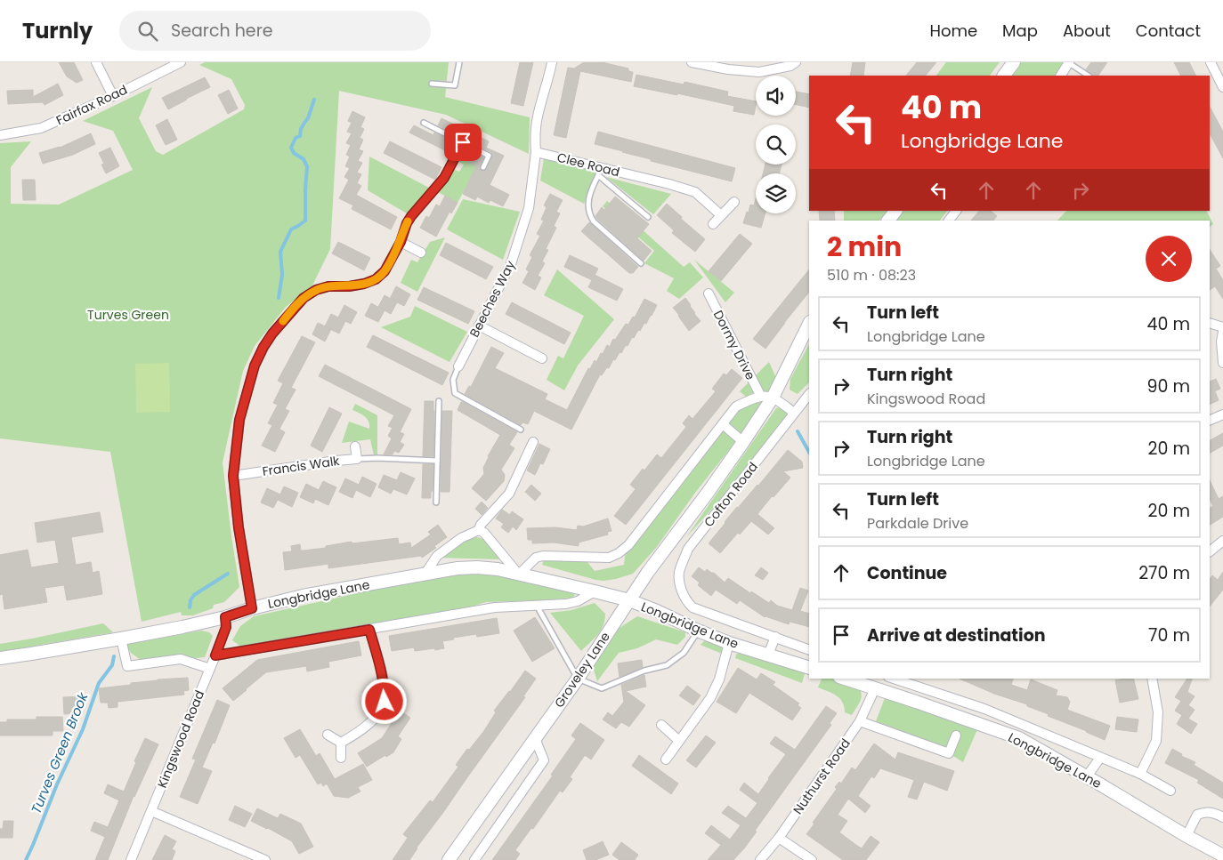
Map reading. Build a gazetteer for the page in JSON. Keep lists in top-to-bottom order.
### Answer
{
  "streets": {
    "street": [
      "Fairfax Road",
      "Clee Road",
      "Beeches Way",
      "Dormy Drive",
      "Francis Walk",
      "Cofton Road",
      "Longbridge Lane",
      "Groveley Lane",
      "Kingswood Road",
      "Nuthurst Road"
    ]
  },
  "crossings": [
    ["Clee Road", "Beeches Way"],
    ["Dormy Drive", "Cofton Road"],
    ["Cofton Road", "Longbridge Lane"],
    ["Cofton Road", "Groveley Lane"],
    ["Longbridge Lane", "Groveley Lane"],
    ["Longbridge Lane", "Kingswood Road"],
    ["Longbridge Lane", "Nuthurst Road"]
  ],
  "water": ["Turves Green Brook"],
  "parks": ["Turves Green"],
  "page": {
    "header": "Turnly",
    "search": "Search here",
    "nav": [
      "Home",
      "Map",
      "About",
      "Contact"
    ],
    "turn": ["40 m", "Longbridge Lane"],
    "heading": ["2 min", "510 m · 08:23"],
    "list": [
      {
        "name": "Turn left",
        "note": "Longbridge Lane",
        "value": "40 m"
      },
      {
        "name": "Turn right",
        "note": "Kingswood Road",
        "value": "90 m"
      },
      {
        "name": "Turn right",
        "note": "Longbridge Lane",
        "value": "20 m"
      },
      {
        "name": "Turn left",
        "note": "Parkdale Drive",
        "value": "20 m"
      },
      {
        "name": "Continue",
        "value": "270 m"
      },
      {
        "name": "Arrive at destination",
        "value": "70 m"
      }
    ]
  }
}
